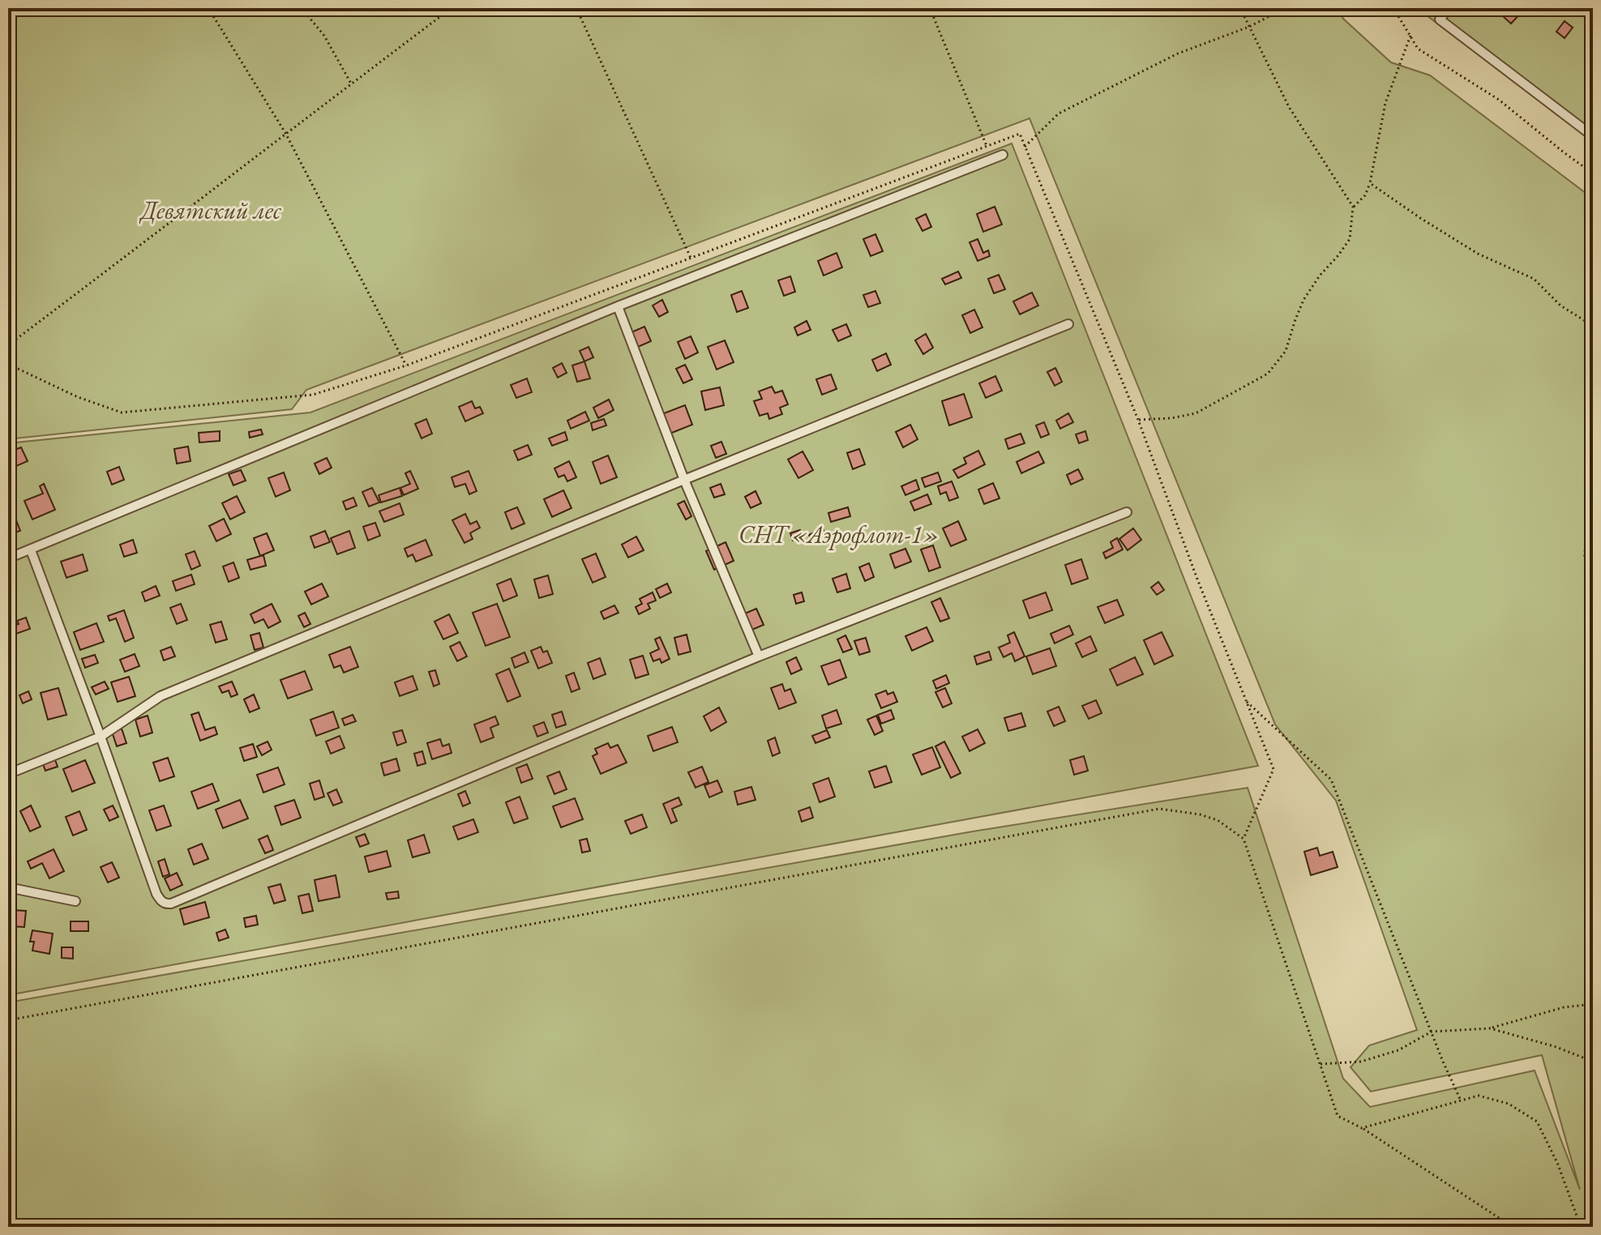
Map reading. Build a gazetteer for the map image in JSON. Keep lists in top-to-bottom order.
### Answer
{
  "parks": ["Девятский лес", "СНТ «Аэрофлот-1»"]
}
